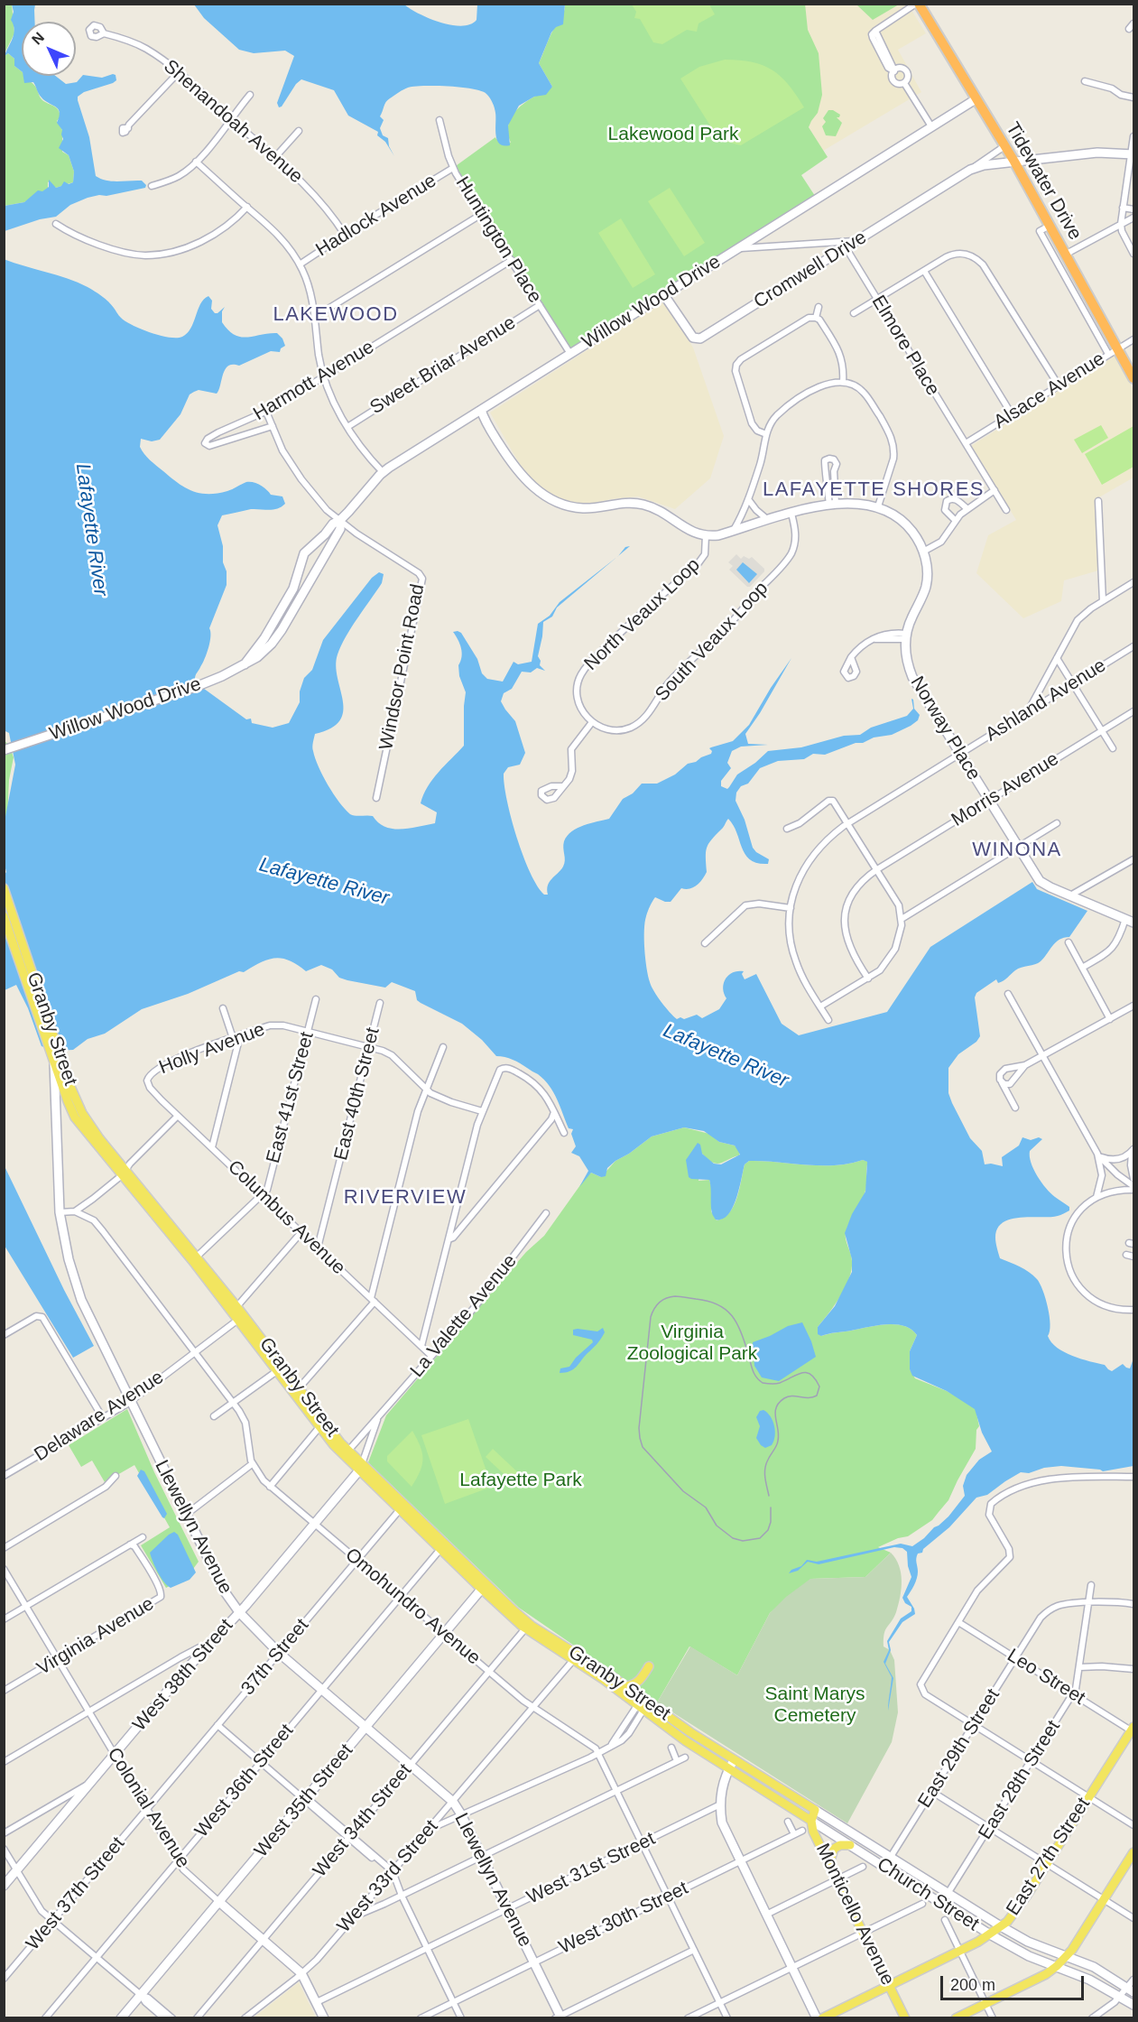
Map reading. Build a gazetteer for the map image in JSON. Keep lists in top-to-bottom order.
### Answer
{
  "streets": {
    "highway": ["Tidewater Drive"],
    "main road": [
      "Granby Street",
      "East 27th Street",
      "Church Street",
      "Monticello Avenue"
    ],
    "street": [
      "Shenandoah Avenue",
      "Hadlock Avenue",
      "Huntington Place",
      "Cromwell Drive",
      "Willow Wood Drive",
      "Elmore Place",
      "Sweet Briar Avenue",
      "Harmott Avenue",
      "Alsace Avenue",
      "North Veaux Loop",
      "South Veaux Loop",
      "Windsor Point Road",
      "Ashland Avenue",
      "Norway Place",
      "Morris Avenue",
      "Holly Avenue",
      "East 40th Street",
      "East 41st Street",
      "Columbus Avenue",
      "La Valette Avenue",
      "Delaware Avenue",
      "Llewellyn Avenue",
      "Omohundro Avenue",
      "Virginia Avenue",
      "37th Street",
      "West 38th Street",
      "Leo Street",
      "East 29th Street",
      "East 28th Street",
      "West 36th Street",
      "West 35th Street",
      "Colonial Avenue",
      "West 34th Street",
      "West 31st Street",
      "West 33rd Street",
      "West 37th Street",
      "West 30th Street"
    ]
  },
  "crossings": [
    ["Shenandoah Avenue", "Hadlock Avenue"],
    ["Tidewater Drive", "Cromwell Drive"],
    ["Tidewater Drive", "Willow Wood Drive"],
    ["Tidewater Drive", "Alsace Avenue"],
    ["Hadlock Avenue", "Huntington Place"],
    ["Huntington Place", "Willow Wood Drive"],
    ["Huntington Place", "Sweet Briar Avenue"],
    ["Huntington Place", "Harmott Avenue"],
    ["Cromwell Drive", "Willow Wood Drive"],
    ["Cromwell Drive", "Elmore Place"],
    ["Willow Wood Drive", "Windsor Point Road"],
    ["Elmore Place", "Alsace Avenue"],
    ["Harmott Avenue", "Windsor Point Road"],
    ["North Veaux Loop", "South Veaux Loop"],
    ["North Veaux Loop", "Norway Place"],
    ["South Veaux Loop", "Norway Place"],
    ["Ashland Avenue", "Norway Place"],
    ["Norway Place", "Morris Avenue"],
    ["Granby Street", "East 41st Street"],
    ["Granby Street", "La Valette Avenue"],
    ["Granby Street", "Delaware Avenue"],
    ["Granby Street", "Llewellyn Avenue"],
    ["Granby Street", "37th Street"],
    ["Granby Street", "West 38th Street"],
    ["Granby Street", "West 36th Street"],
    ["Granby Street", "West 35th Street"],
    ["Granby Street", "West 34th Street"],
    ["Granby Street", "West 33rd Street"],
    ["Granby Street", "Church Street"],
    ["Holly Avenue", "East 40th Street"],
    ["Holly Avenue", "East 41st Street"],
    ["Holly Avenue", "Columbus Avenue"],
    ["East 40th Street", "Columbus Avenue"],
    ["East 41st Street", "Columbus Avenue"],
    ["Columbus Avenue", "La Valette Avenue"],
    ["La Valette Avenue", "West 38th Street"],
    ["Delaware Avenue", "Llewellyn Avenue"],
    ["Llewellyn Avenue", "37th Street"],
    ["Llewellyn Avenue", "West 38th Street"],
    ["Llewellyn Avenue", "West 36th Street"],
    ["Llewellyn Avenue", "West 35th Street"],
    ["Llewellyn Avenue", "West 34th Street"],
    ["Llewellyn Avenue", "West 31st Street"],
    ["Llewellyn Avenue", "West 33rd Street"],
    ["Llewellyn Avenue", "West 30th Street"],
    ["Omohundro Avenue", "37th Street"],
    ["Omohundro Avenue", "West 38th Street"],
    ["Omohundro Avenue", "West 36th Street"],
    ["Omohundro Avenue", "West 35th Street"],
    ["Omohundro Avenue", "West 34th Street"],
    ["Omohundro Avenue", "West 31st Street"],
    ["Omohundro Avenue", "West 33rd Street"],
    ["Omohundro Avenue", "West 30th Street"],
    ["Virginia Avenue", "Colonial Avenue"],
    ["37th Street", "Colonial Avenue"],
    ["37th Street", "West 37th Street"],
    ["West 38th Street", "Colonial Avenue"],
    ["Leo Street", "East 29th Street"],
    ["Leo Street", "East 28th Street"],
    ["Leo Street", "East 27th Street"],
    ["East 29th Street", "East 28th Street"],
    ["East 29th Street", "Church Street"],
    ["East 28th Street", "Church Street"],
    ["West 36th Street", "Colonial Avenue"],
    ["West 35th Street", "Colonial Avenue"],
    ["Colonial Avenue", "West 34th Street"],
    ["Colonial Avenue", "West 31st Street"],
    ["Colonial Avenue", "West 33rd Street"],
    ["Colonial Avenue", "West 37th Street"],
    ["East 27th Street", "Church Street"],
    ["East 27th Street", "Monticello Avenue"],
    ["Church Street", "Monticello Avenue"]
  ],
  "districts": [
    "LAKEWOOD",
    "LAFAYETTE SHORES",
    "WINONA",
    "RIVERVIEW"
  ],
  "water": ["Lafayette River"],
  "parks": [
    "Lakewood Park",
    "Virginia Zoological Park",
    "Lafayette Park",
    "Saint Marys Cemetery"
  ],
  "scale_bar": "200 m",
  "north": "top left"
}
